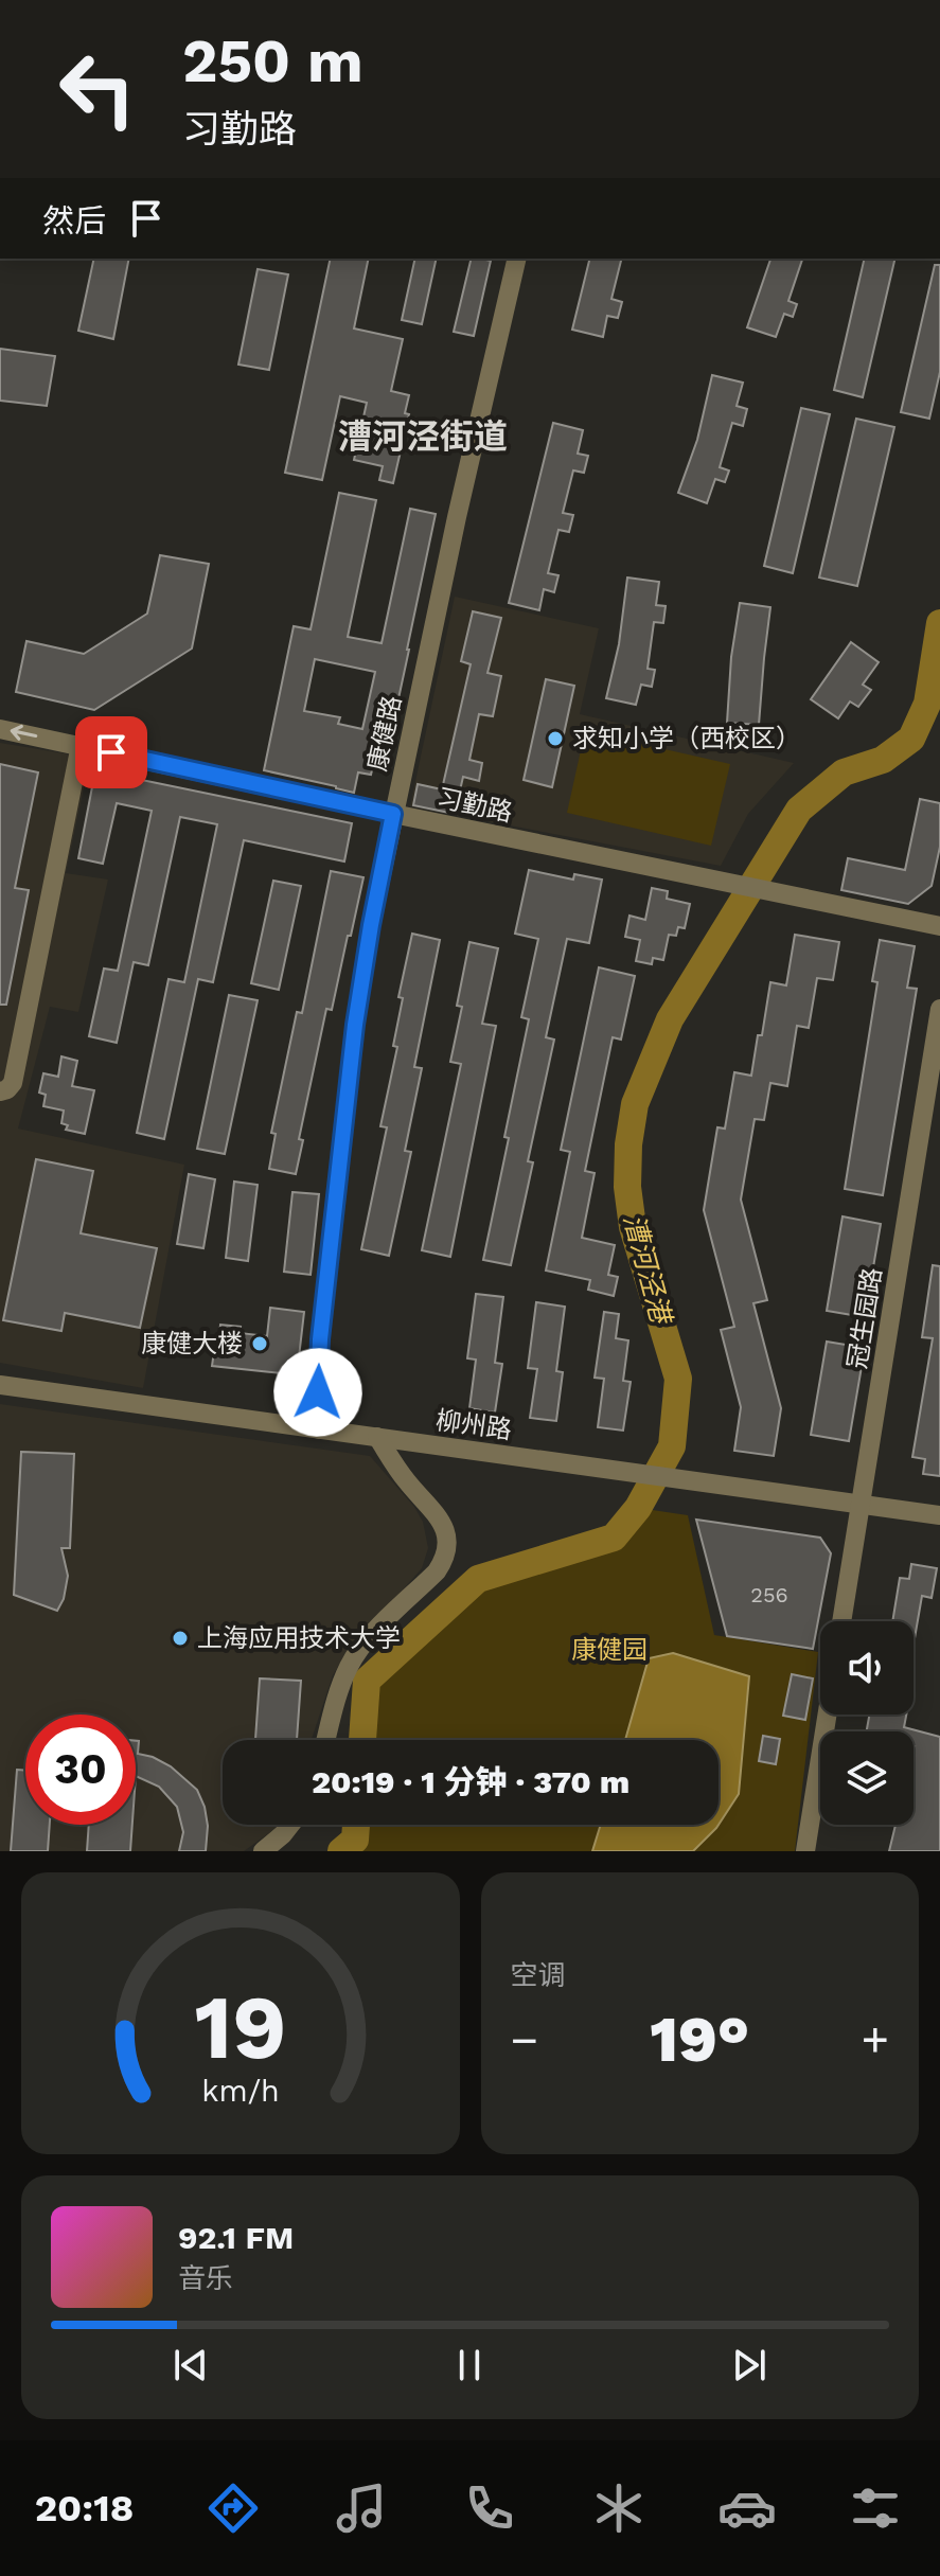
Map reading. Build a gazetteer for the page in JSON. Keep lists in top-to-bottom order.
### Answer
{
  "streets": {
    "street": [
      "康健路",
      "习勤路",
      "冠生园路",
      "柳州路"
    ]
  },
  "crossings": [
    ["康健路", "习勤路"],
    ["康健路", "柳州路"],
    ["冠生园路", "柳州路"]
  ],
  "districts": ["漕河泾街道"],
  "water": ["漕河泾港"],
  "parks": ["康健园"],
  "places": ["求知小学（西校区）", "康健大楼", "上海应用技术大学"],
  "house_numbers": ["256"],
  "page": {
    "turn": ["250 m", "习勤路"],
    "then": "然后",
    "limit": "30",
    "trip": "20:19 · 1 分钟 · 370 m",
    "tile": "空调",
    "heat": ["−", "19°", "+"],
    "song": ["92.1 FM", "音乐"],
    "tabs": "20:18",
    "gauge": ["19", "km/h"]
  }
}
